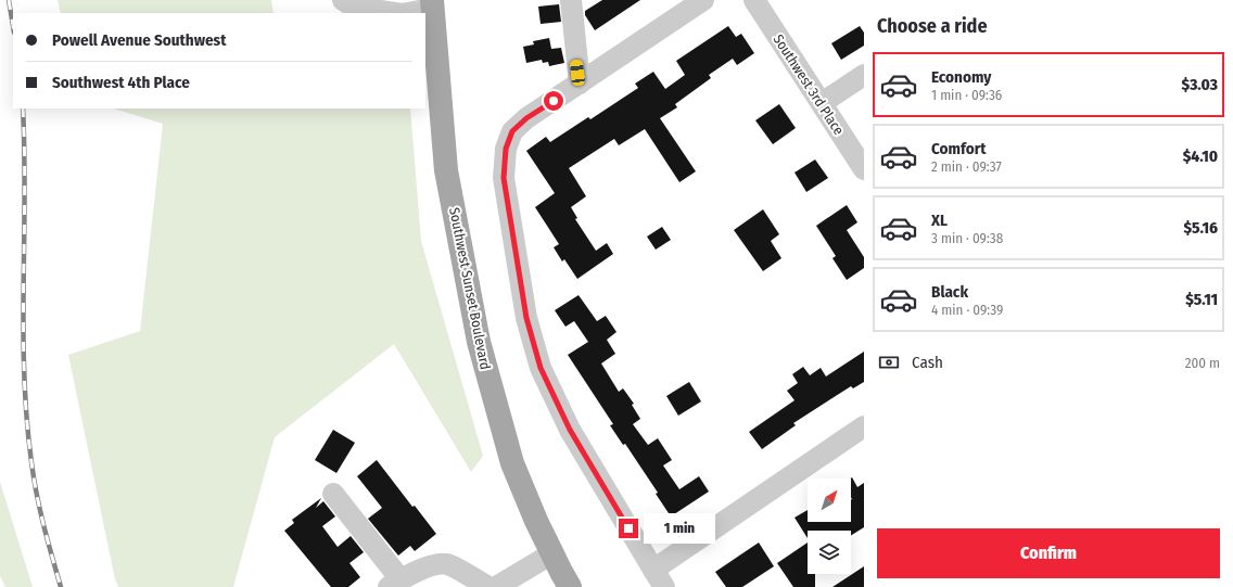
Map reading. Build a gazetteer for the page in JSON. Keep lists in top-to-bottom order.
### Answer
{
  "streets": {
    "main road": ["Southwest Sunset Boulevard"],
    "street": ["Southwest 3rd Place"]
  },
  "north": "top right",
  "page": {
    "heading": "Choose a ride",
    "banner": ["Powell Avenue Southwest", "Southwest 4th Place"],
    "list": [
      {
        "name": "Economy",
        "note": "1 min · 09:36",
        "value": "$3.03"
      },
      {
        "name": "Comfort",
        "note": "2 min · 09:37",
        "value": "$4.10"
      },
      {
        "name": "XL",
        "note": "3 min · 09:38",
        "value": "$5.16"
      },
      {
        "name": "Black",
        "note": "4 min · 09:39",
        "value": "$5.11"
      }
    ],
    "pay": ["Cash", "200 m"],
    "bubble": "1 min",
    "buttons": "Confirm"
  }
}
